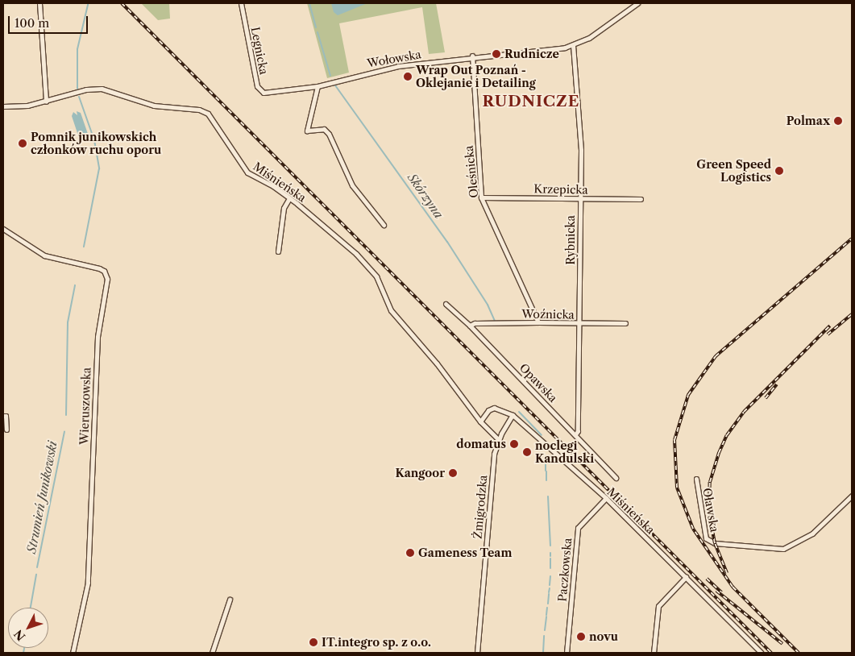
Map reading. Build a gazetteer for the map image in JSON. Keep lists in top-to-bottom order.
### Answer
{
  "streets": {
    "street": [
      "Legnicka",
      "Wołowska",
      "Oleśnicka",
      "Miśnieńska",
      "Krzepicka",
      "Rybnicka",
      "Woźnicka",
      "Opawska",
      "Wieruszowska",
      "Żmigrodzka",
      "Oławska",
      "Paczkowska"
    ]
  },
  "crossings": [
    ["Legnicka", "Wołowska"],
    ["Wołowska", "Oleśnicka"],
    ["Wołowska", "Rybnicka"],
    ["Oleśnicka", "Krzepicka"],
    ["Oleśnicka", "Woźnicka"],
    ["Miśnieńska", "Żmigrodzka"],
    ["Miśnieńska", "Paczkowska"],
    ["Krzepicka", "Rybnicka"],
    ["Rybnicka", "Woźnicka"],
    ["Rybnicka", "Opawska"],
    ["Woźnicka", "Opawska"]
  ],
  "districts": ["RUDNICZE"],
  "water": ["Skórzyna", "Strumień Junikowski"],
  "places": [
    "Rudnicze",
    "Wrap Out Poznań - Oklejanie i Detailing",
    "Polmax",
    "Pomnik junikowskich członków ruchu oporu",
    "Green Speed Logistics",
    "domatus",
    "noclegi Kandulski",
    "Kangoor",
    "Gameness Team",
    "novu",
    "IT.integro sp. z o.o."
  ],
  "scale_bar": "100 m",
  "north": "bottom left"
}
